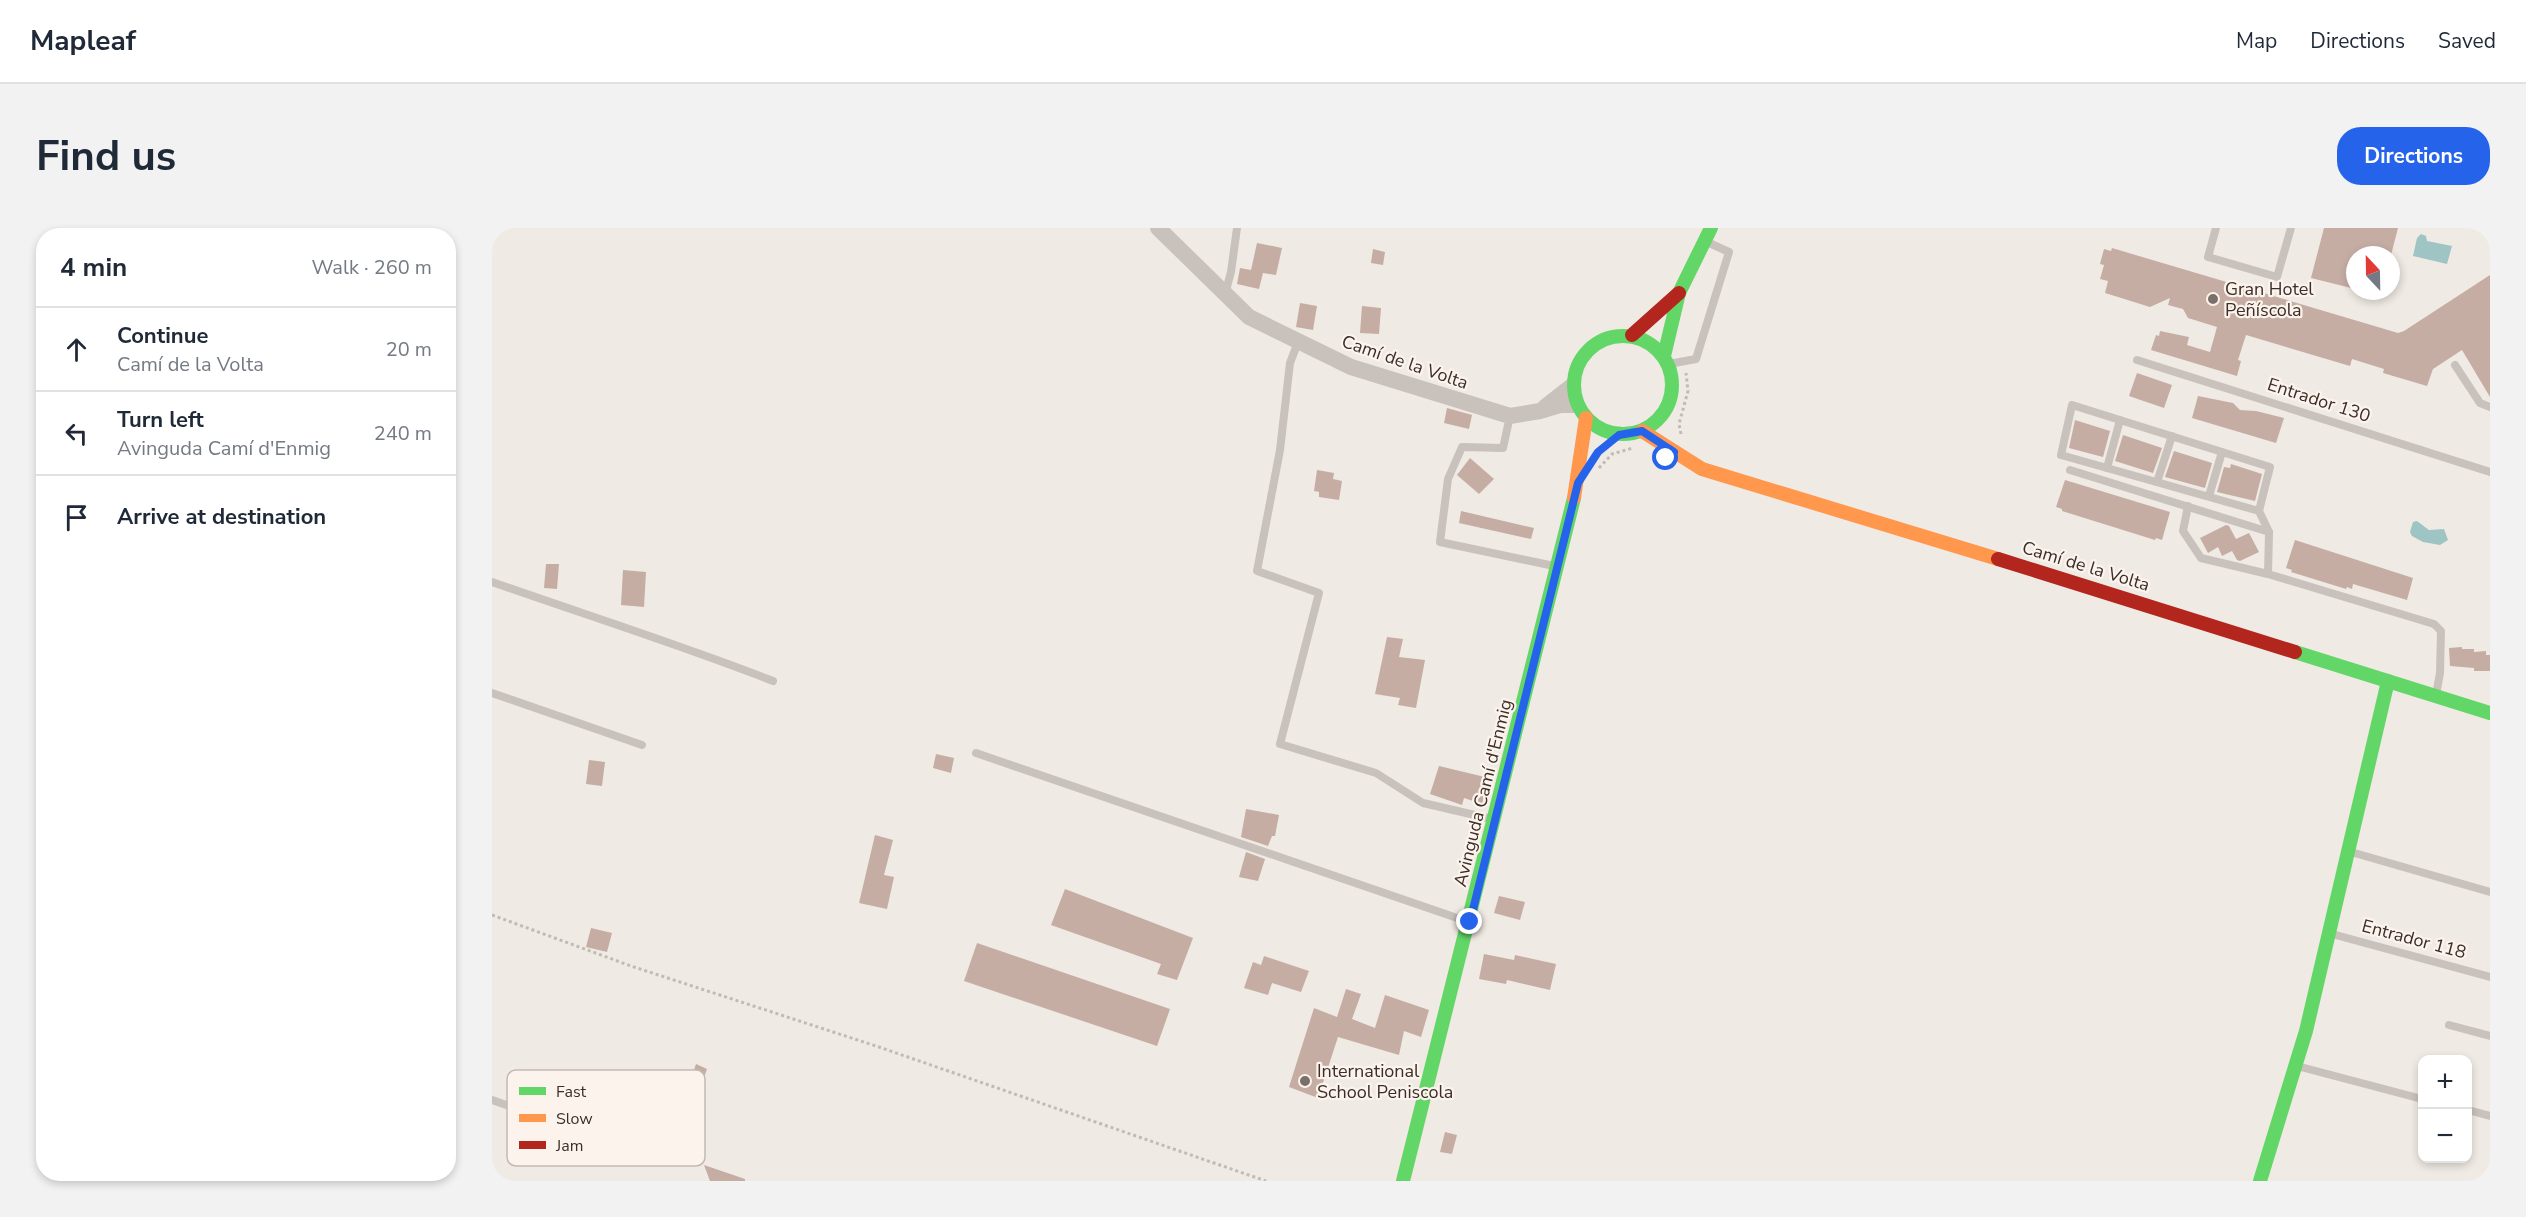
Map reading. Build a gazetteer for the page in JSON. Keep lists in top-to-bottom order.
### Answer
{
  "streets": {
    "street": ["Camí de la Volta", "Avinguda Camí d'Enmig"],
    "lane": ["Entrador 130", "Entrador 118"]
  },
  "crossings": [
    ["Camí de la Volta", "Avinguda Camí d'Enmig"]
  ],
  "places": ["Gran Hotel Peñíscola", "International School Peniscola"],
  "legend": ["Fast", "Slow", "Jam"],
  "north": "top",
  "page": {
    "header": "Mapleaf",
    "nav": ["Map", "Directions", "Saved"],
    "buttons": "Directions",
    "title": "Find us",
    "heading": ["4 min", "Walk · 260 m"],
    "list": [
      ["Continue", "Camí de la Volta", "20 m"],
      ["Turn left", "Avinguda Camí d'Enmig", "240 m"],
      "Arrive at destination"
    ],
    "map_buttons": ["+", "−"]
  }
}
